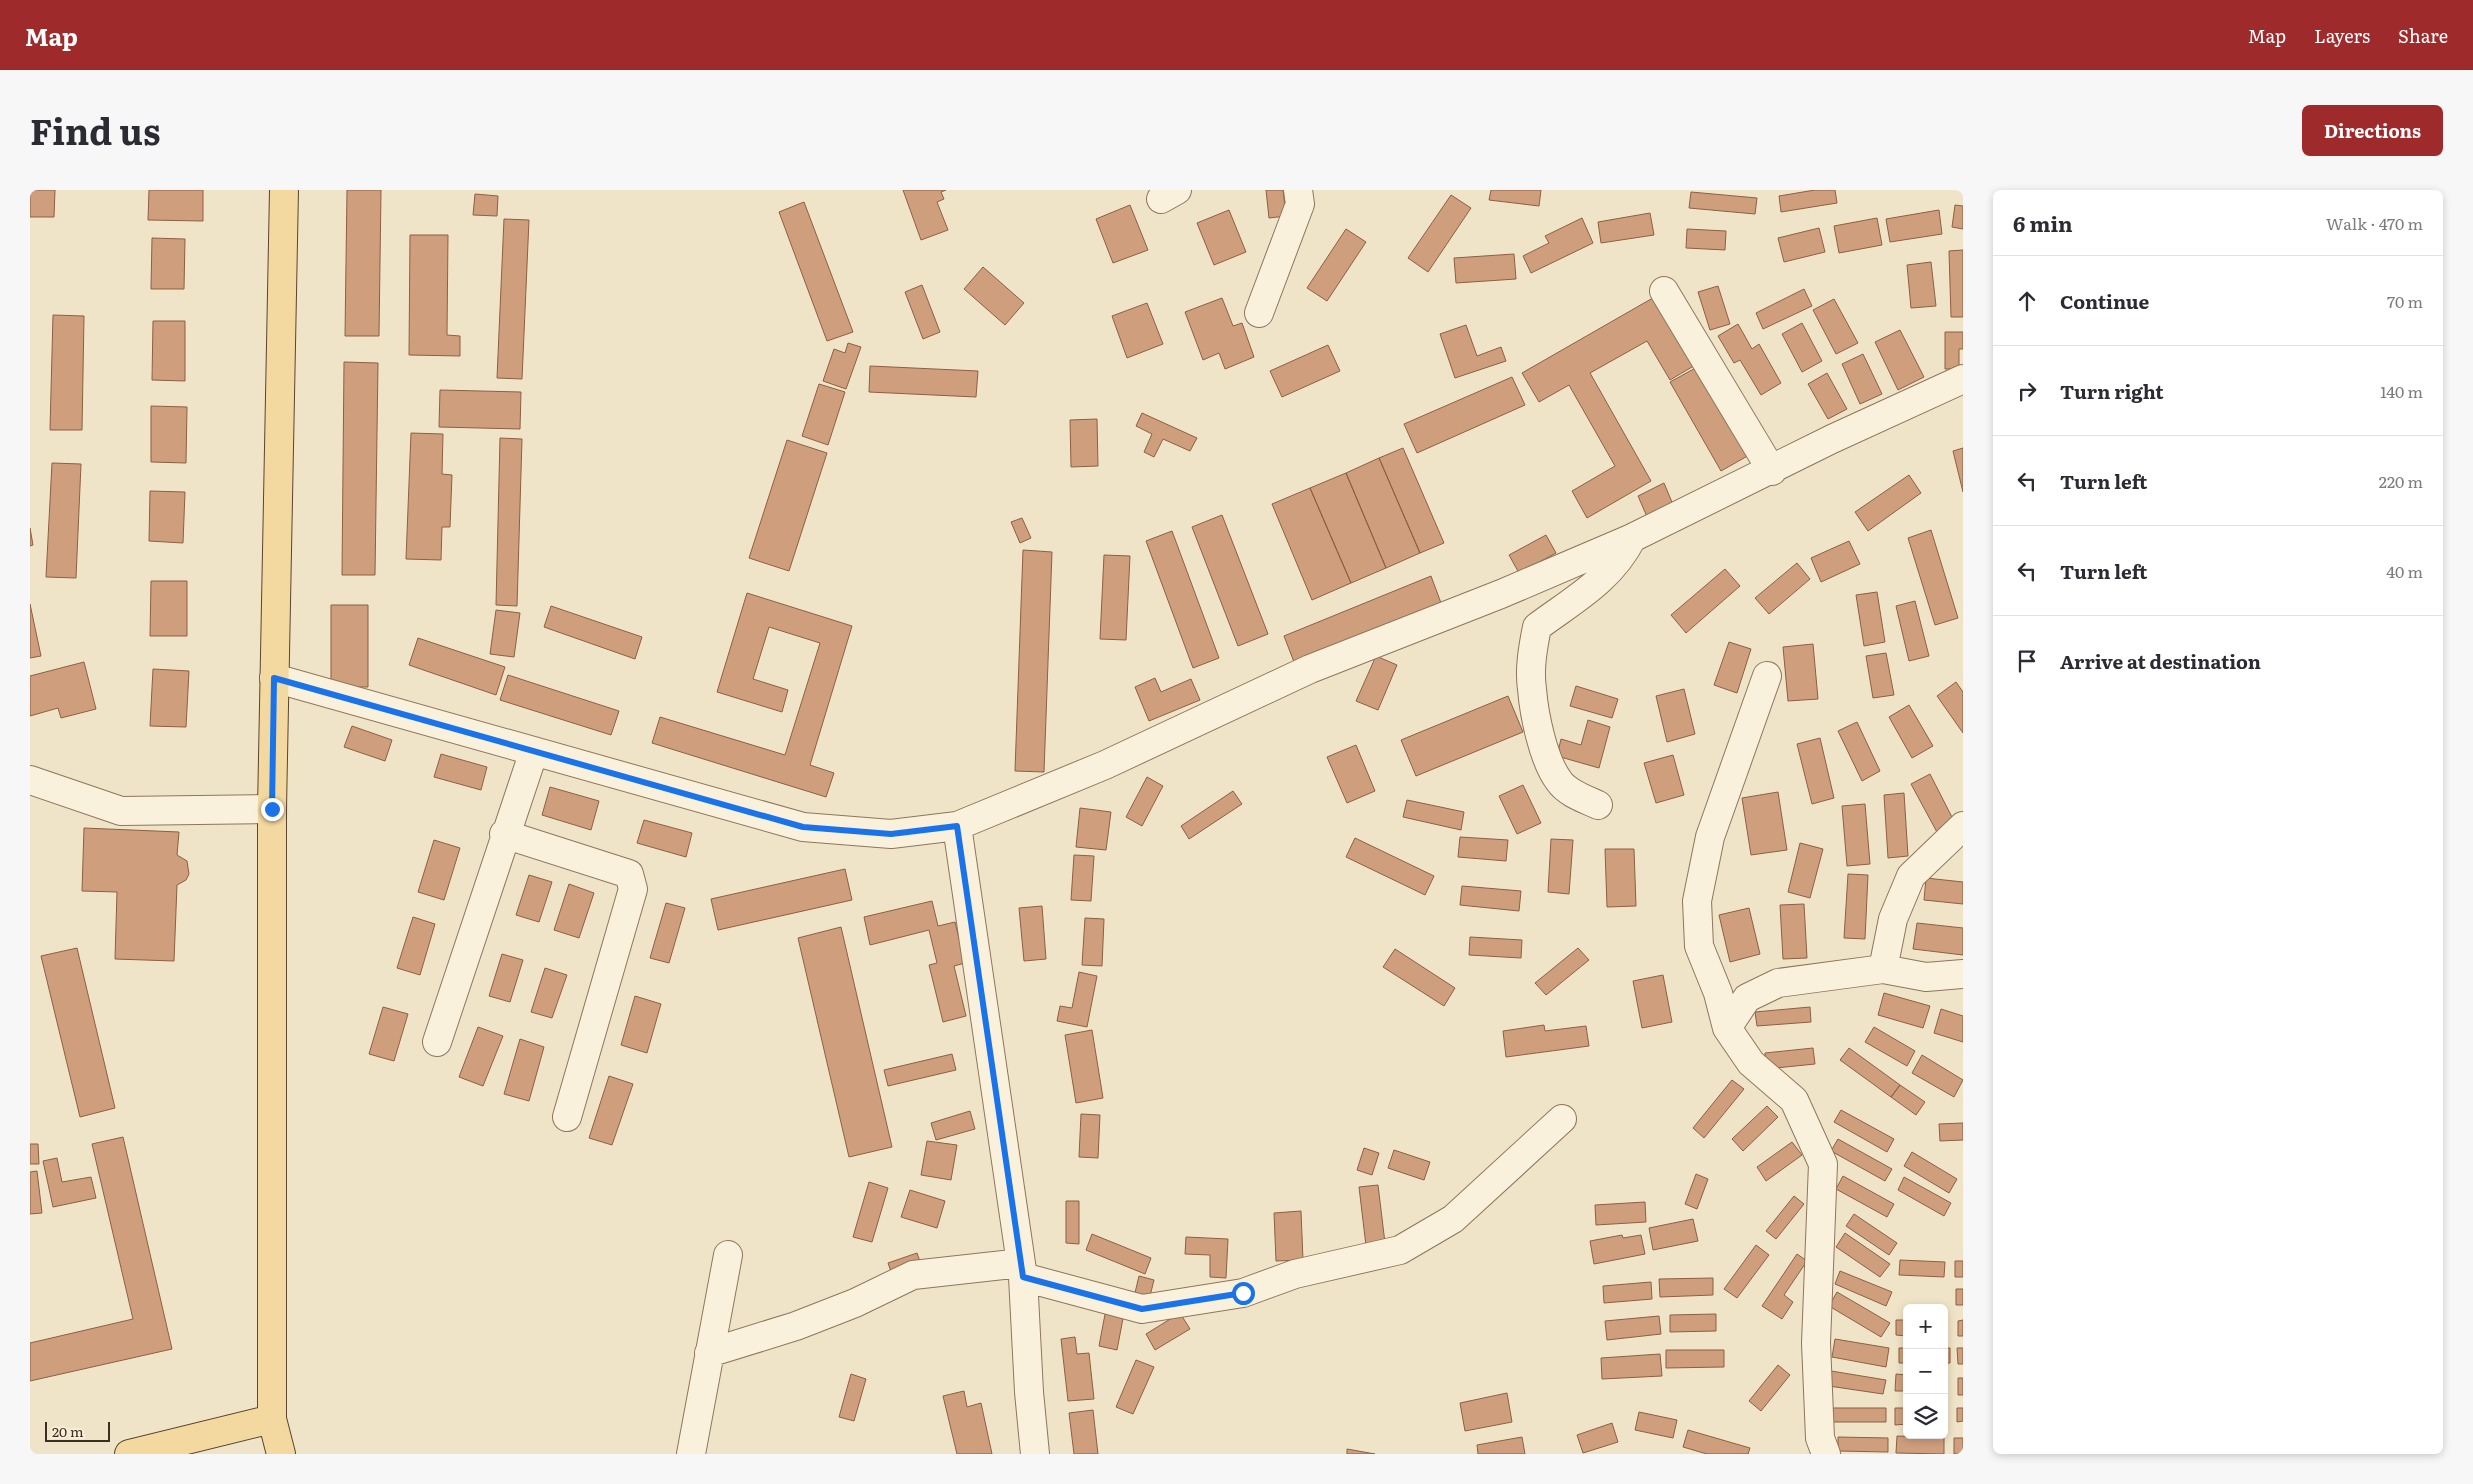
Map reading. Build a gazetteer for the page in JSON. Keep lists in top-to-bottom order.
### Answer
{
  "scale_bar": "20 m",
  "page": {
    "header": "Map",
    "nav": ["Map", "Layers", "Share"],
    "title": "Find us",
    "buttons": "Directions",
    "heading": ["6 min", "Walk · 470 m"],
    "list": [
      ["Continue", "70 m"],
      ["Turn right", "140 m"],
      ["Turn left", "220 m"],
      ["Turn left", "40 m"],
      "Arrive at destination"
    ],
    "map_buttons": ["+", "−"],
    "scale": "20 m"
  }
}
